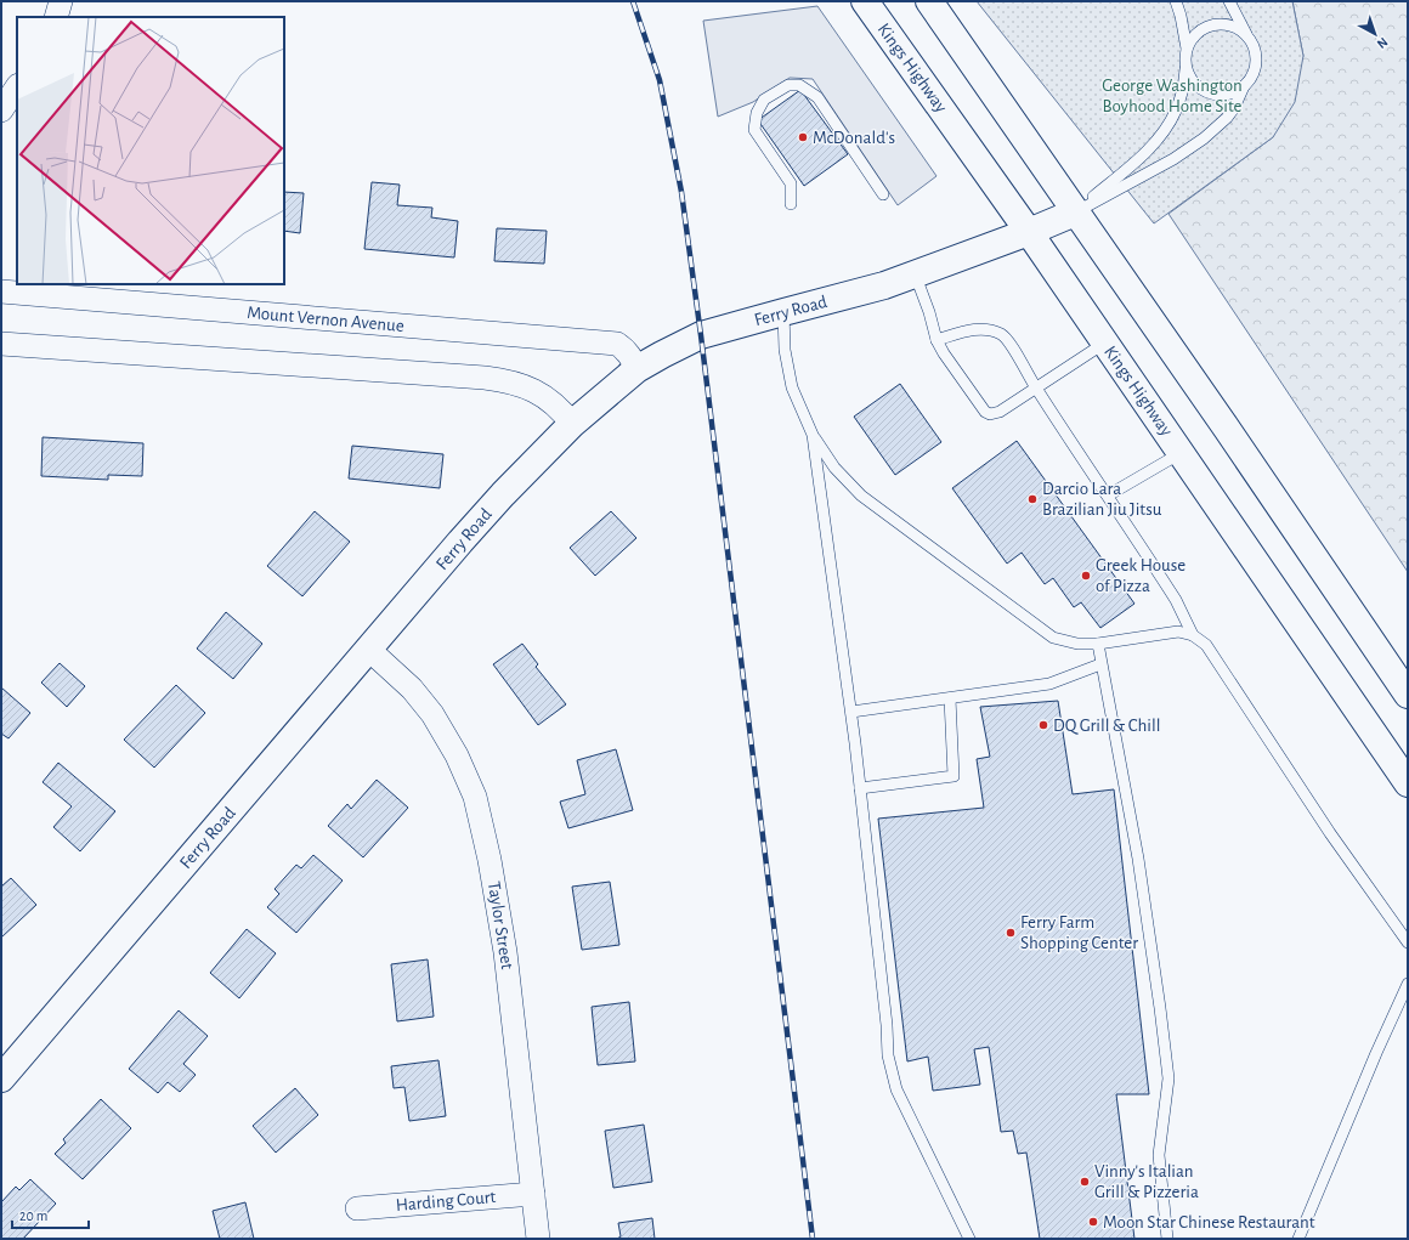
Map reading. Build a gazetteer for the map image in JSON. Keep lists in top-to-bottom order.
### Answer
{
  "streets": {
    "main road": ["Kings Highway", "Ferry Road"],
    "street": ["Mount Vernon Avenue", "Taylor Street", "Harding Court"]
  },
  "crossings": [
    ["Kings Highway", "Ferry Road"],
    ["Ferry Road", "Mount Vernon Avenue"],
    ["Ferry Road", "Taylor Street"],
    ["Taylor Street", "Harding Court"]
  ],
  "parks": ["George Washington Boyhood Home Site"],
  "places": [
    "McDonald's",
    "Darcio Lara Brazilian Jiu Jitsu",
    "Greek House of Pizza",
    "DQ Grill & Chill",
    "Ferry Farm Shopping Center",
    "Vinny's Italian Grill & Pizzeria",
    "Moon Star Chinese Restaurant"
  ],
  "scale_bar": "20 m",
  "north": "bottom right"
}
